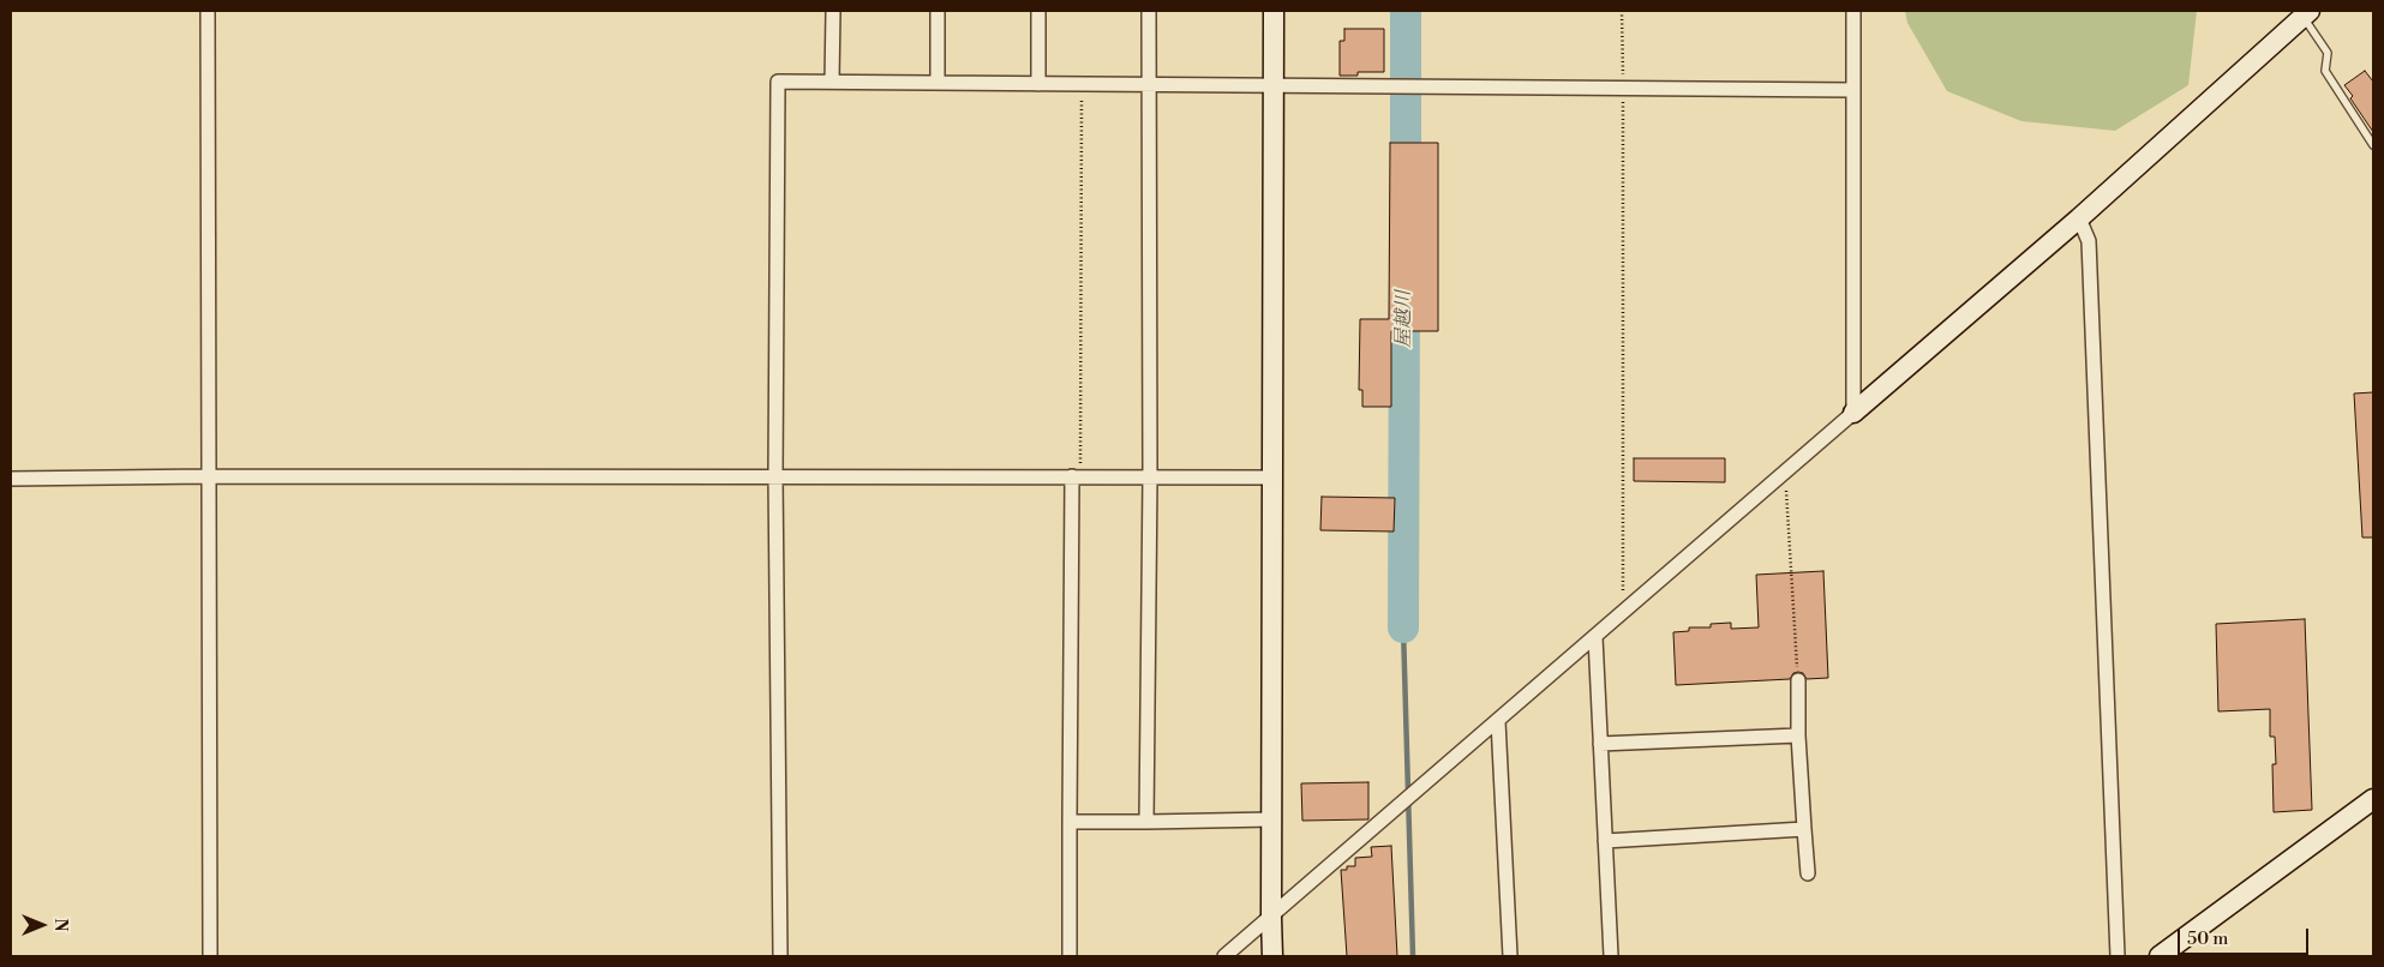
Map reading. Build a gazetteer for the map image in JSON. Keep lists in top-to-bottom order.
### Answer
{
  "water": ["屋越川"],
  "scale_bar": "50 m",
  "north": "right"
}
